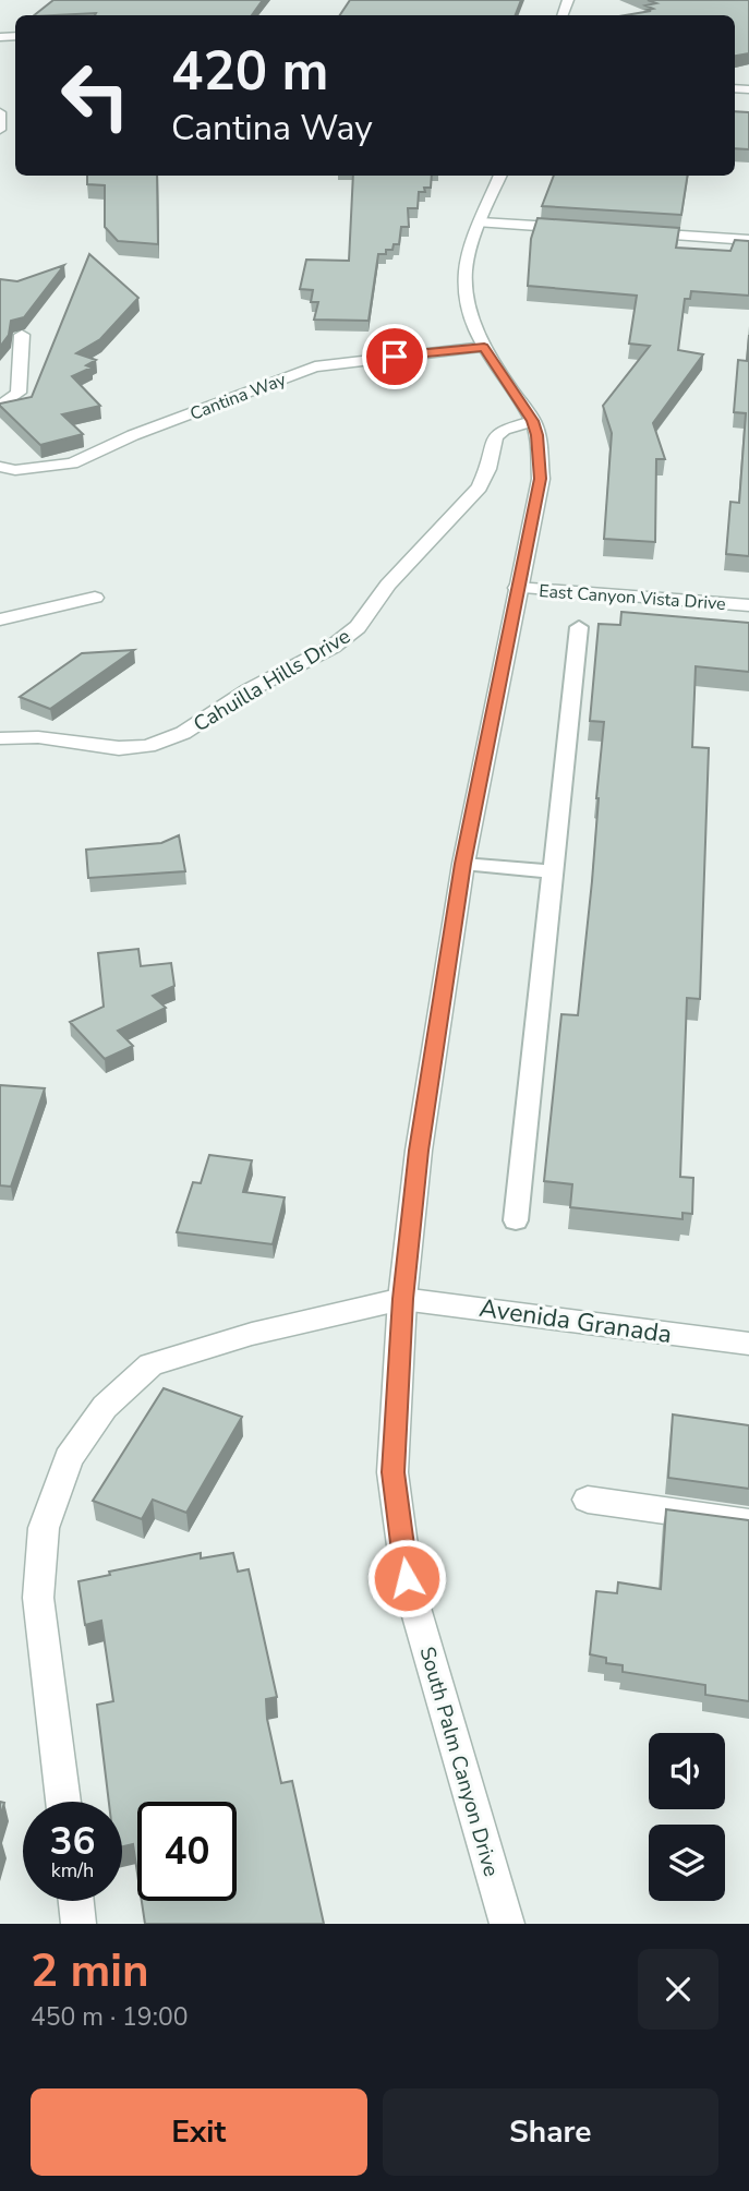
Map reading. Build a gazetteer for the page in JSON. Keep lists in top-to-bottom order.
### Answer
{
  "streets": {
    "street": [
      "Cantina Way",
      "East Canyon Vista Drive",
      "Cahuilla Hills Drive",
      "Avenida Granada",
      "South Palm Canyon Drive"
    ]
  },
  "crossings": [
    ["Cantina Way", "South Palm Canyon Drive"],
    ["East Canyon Vista Drive", "South Palm Canyon Drive"],
    ["Cahuilla Hills Drive", "South Palm Canyon Drive"],
    ["Avenida Granada", "South Palm Canyon Drive"]
  ],
  "page": {
    "turn": ["420 m", "Cantina Way"],
    "speed": "36 km/h",
    "limit": "40",
    "heading": ["2 min", "450 m · 19:00"],
    "buttons": ["Exit", "Share"]
  }
}
